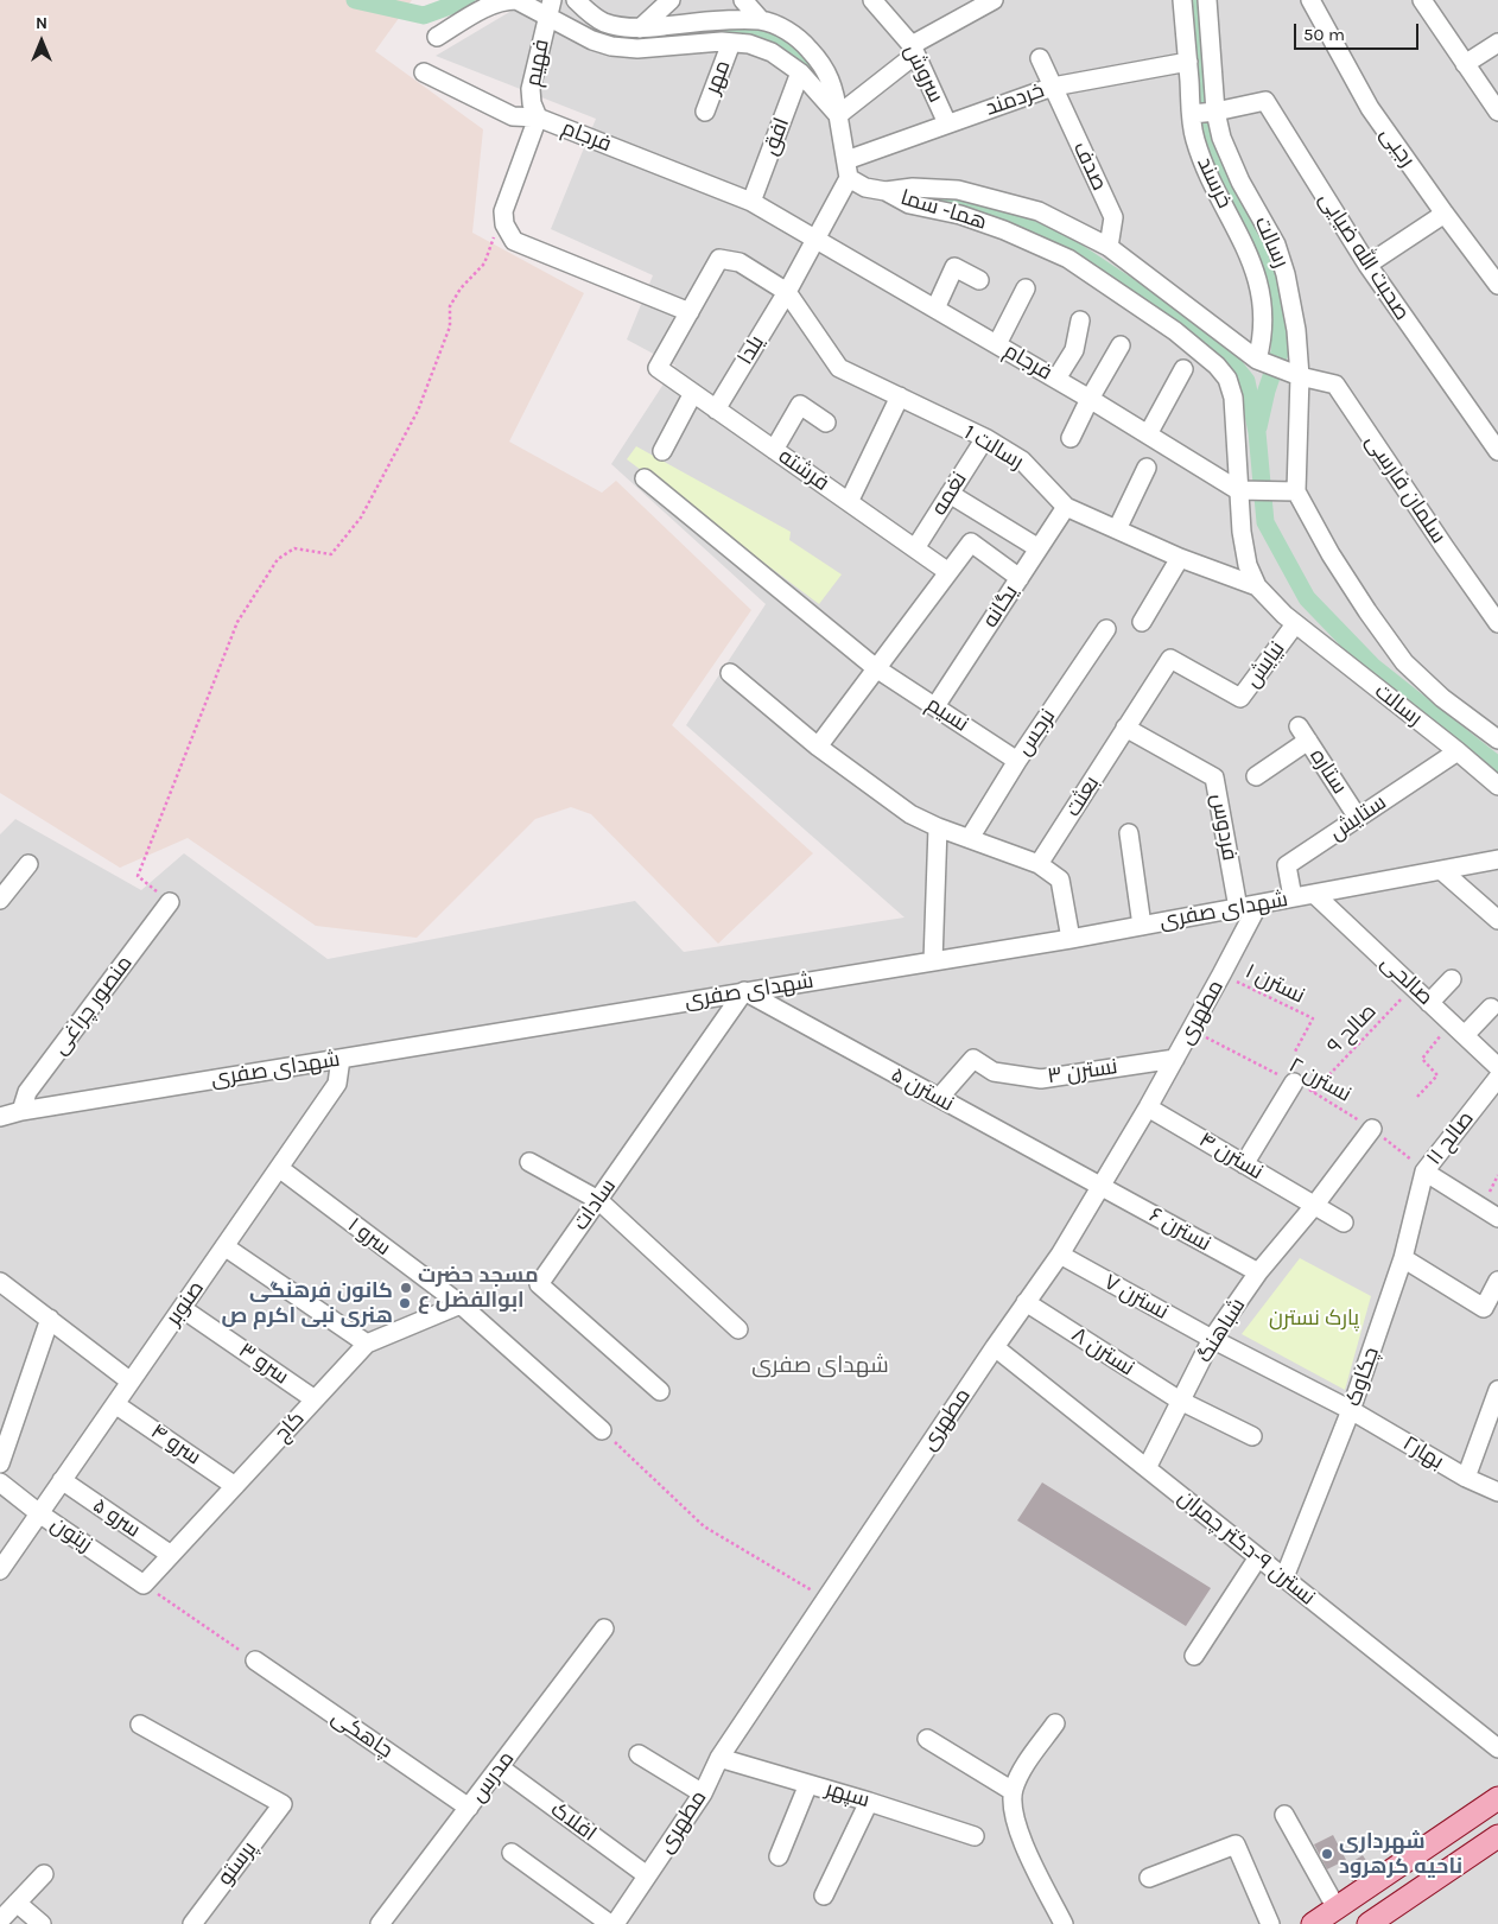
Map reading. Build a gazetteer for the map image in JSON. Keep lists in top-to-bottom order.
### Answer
{
  "streets": {
    "street": [
      "فهیم",
      "سروش",
      "مهر",
      "خردمند",
      "فرجام",
      "افق",
      "رجبی",
      "صدف",
      "خرسند",
      "هما- سما",
      "رسالت",
      "صحبت الله ضیایی",
      "یلدا",
      "رسالت 1",
      "فرشته",
      "سلمان فارسی",
      "نغمه",
      "یگانه",
      "نیایش",
      "نسیم",
      "نرجس",
      "ستاره",
      "بعثت",
      "ستایش",
      "فردوس",
      "شهدای صفری",
      "صالحی",
      "منصور چراغی",
      "مطهری",
      "نسترن ۳",
      "نسترن ۵",
      "صالح ۱۱",
      "نسترن ۴",
      "سادات",
      "نسترن ۶",
      "سرو ۱",
      "نسترن ۷",
      "صنوبر",
      "شباهنگ",
      "نسترن ۸",
      "سرو ۳",
      "چکاوک",
      "کاج",
      "سرو ۴",
      "بهار۲",
      "سرو ۵",
      "زیتون",
      "نسترن ۹-دکتر چمران",
      "چاهکی",
      "مدرس",
      "سپهر",
      "افلاک",
      "پرستو"
    ],
    "path": ["نسترن ۱", "صالح ۹", "نسترن ۲"]
  },
  "crossings": [
    ["فهیم", "فرجام"],
    ["سروش", "خردمند"],
    ["خردمند", "صدف"],
    ["خردمند", "خرسند"],
    ["خردمند", "یلدا"],
    ["فرجام", "افق"],
    ["فرجام", "هما- سما"],
    ["فرجام", "رسالت"],
    ["فرجام", "یلدا"],
    ["صدف", "هما- سما"],
    ["خرسند", "هما- سما"],
    ["خرسند", "سلمان فارسی"],
    ["هما- سما", "رسالت"],
    ["هما- سما", "سلمان فارسی"],
    ["رسالت", "صحبت الله ضیایی"],
    ["رسالت", "رسالت 1"],
    ["رسالت", "سلمان فارسی"],
    ["رسالت", "نیایش"],
    ["رسالت", "ستایش"],
    ["یلدا", "رسالت 1"],
    ["یلدا", "فرشته"],
    ["رسالت 1", "نغمه"],
    ["رسالت 1", "یگانه"],
    ["فرشته", "نغمه"],
    ["یگانه", "نسیم"],
    ["نیایش", "بعثت"],
    ["نسیم", "نرجس"],
    ["ستاره", "ستایش"],
    ["بعثت", "فردوس"],
    ["ستایش", "شهدای صفری"],
    ["فردوس", "شهدای صفری"],
    ["شهدای صفری", "صالحی"],
    ["شهدای صفری", "منصور چراغی"],
    ["شهدای صفری", "مطهری"],
    ["شهدای صفری", "نسترن ۵"],
    ["شهدای صفری", "سادات"],
    ["شهدای صفری", "صنوبر"],
    ["صالحی", "صالح ۹"],
    ["صالحی", "صالح ۱۱"],
    ["نسترن ۱", "مطهری"],
    ["مطهری", "نسترن ۳"],
    ["مطهری", "نسترن ۲"],
    ["مطهری", "نسترن ۵"],
    ["مطهری", "نسترن ۴"],
    ["مطهری", "نسترن ۶"],
    ["مطهری", "نسترن ۷"],
    ["مطهری", "نسترن ۸"],
    ["مطهری", "نسترن ۹-دکتر چمران"],
    ["مطهری", "سپهر"],
    ["مطهری", "افلاک"],
    ["صالح ۹", "نسترن ۲"],
    ["نسترن ۳", "نسترن ۵"],
    ["نسترن ۲", "صالح ۱۱"],
    ["نسترن ۲", "شباهنگ"],
    ["نسترن ۲", "چکاوک"],
    ["نسترن ۵", "سادات"],
    ["نسترن ۵", "نسترن ۶"],
    ["صالح ۱۱", "چکاوک"],
    ["نسترن ۴", "شباهنگ"],
    ["نسترن ۶", "شباهنگ"],
    ["سرو ۱", "صنوبر"],
    ["سرو ۱", "کاج"],
    ["نسترن ۷", "شباهنگ"],
    ["نسترن ۷", "چکاوک"],
    ["نسترن ۷", "بهار۲"],
    ["صنوبر", "سرو ۳"],
    ["صنوبر", "سرو ۴"],
    ["صنوبر", "سرو ۵"],
    ["صنوبر", "زیتون"],
    ["شباهنگ", "نسترن ۸"],
    ["شباهنگ", "نسترن ۹-دکتر چمران"],
    ["سرو ۳", "کاج"],
    ["چکاوک", "بهار۲"],
    ["چکاوک", "نسترن ۹-دکتر چمران"],
    ["کاج", "سرو ۴"],
    ["کاج", "سرو ۵"],
    ["کاج", "زیتون"],
    ["چاهکی", "مدرس"],
    ["مدرس", "افلاک"]
  ],
  "districts": ["شهدای صفری"],
  "parks": ["پارک نسترن"],
  "places": ["مسجد حضرت ابوالفضل ع", "کانون فرهنگی هنری نبی اکرم ص", "شهرداری ناحیه کرهرود"],
  "scale_bar": "50 m",
  "north": "top"
}
